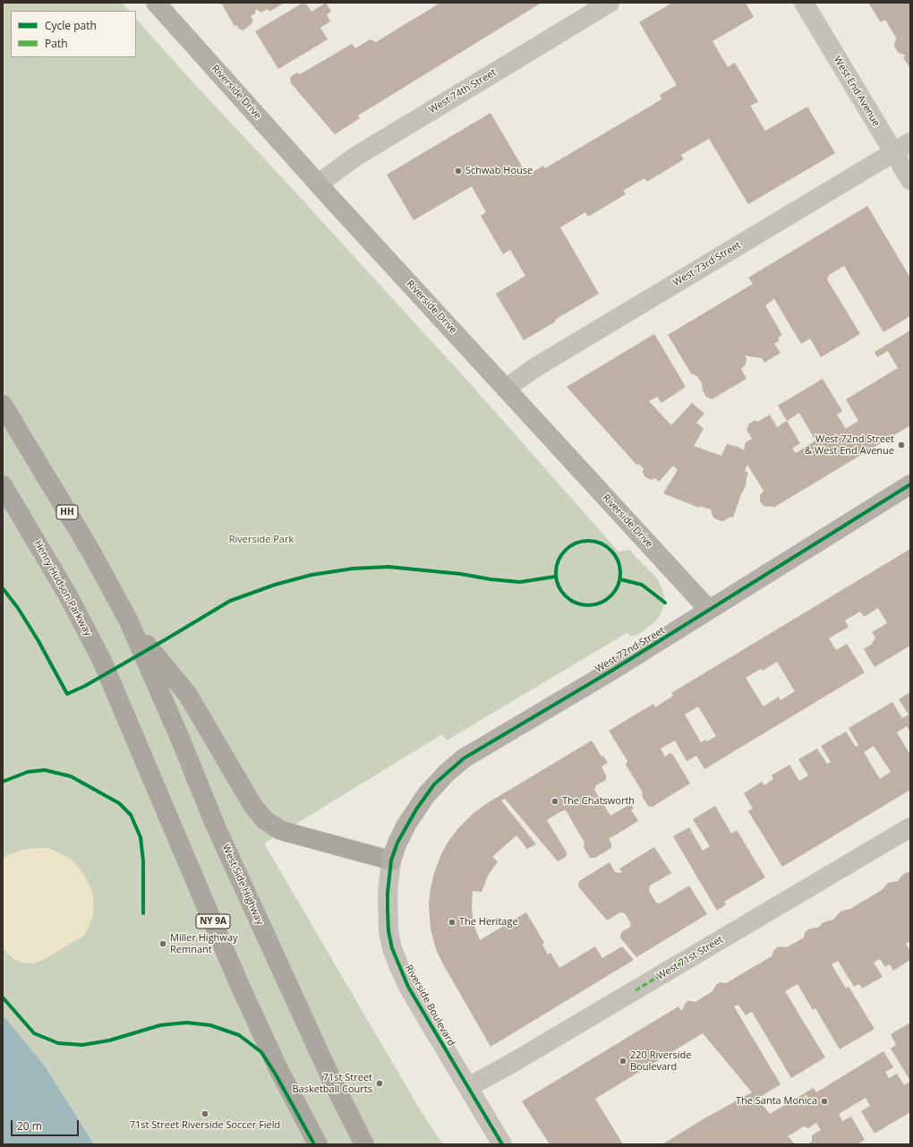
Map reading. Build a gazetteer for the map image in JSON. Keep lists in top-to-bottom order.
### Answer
{
  "streets": {
    "highway": [
      "HH",
      "Henry Hudson Parkway",
      "West Side Highway",
      "NY 9A"
    ],
    "main road": ["Riverside Drive", "West 72nd Street"],
    "street": [
      "West 74th Street",
      "West End Avenue",
      "West 73rd Street",
      "West 71st Street",
      "Riverside Boulevard"
    ]
  },
  "crossings": [
    ["West 74th Street", "Riverside Drive"],
    ["West End Avenue", "West 73rd Street"],
    ["Riverside Drive", "West 73rd Street"],
    ["Riverside Drive", "West 72nd Street"],
    ["HH", "West Side Highway"],
    ["West 72nd Street", "Riverside Boulevard"],
    ["West 71st Street", "Riverside Boulevard"]
  ],
  "parks": ["Riverside Park"],
  "places": [
    "Schwab House",
    "West 72nd Street & West End Avenue",
    "The Chatsworth",
    "The Heritage",
    "Miller Highway Remnant",
    "220 Riverside Boulevard",
    "71st Street Basketball Courts",
    "The Santa Monica",
    "71st Street Riverside Soccer Field"
  ],
  "legend": ["Cycle path", "Path"],
  "scale_bar": "20 m"
}
